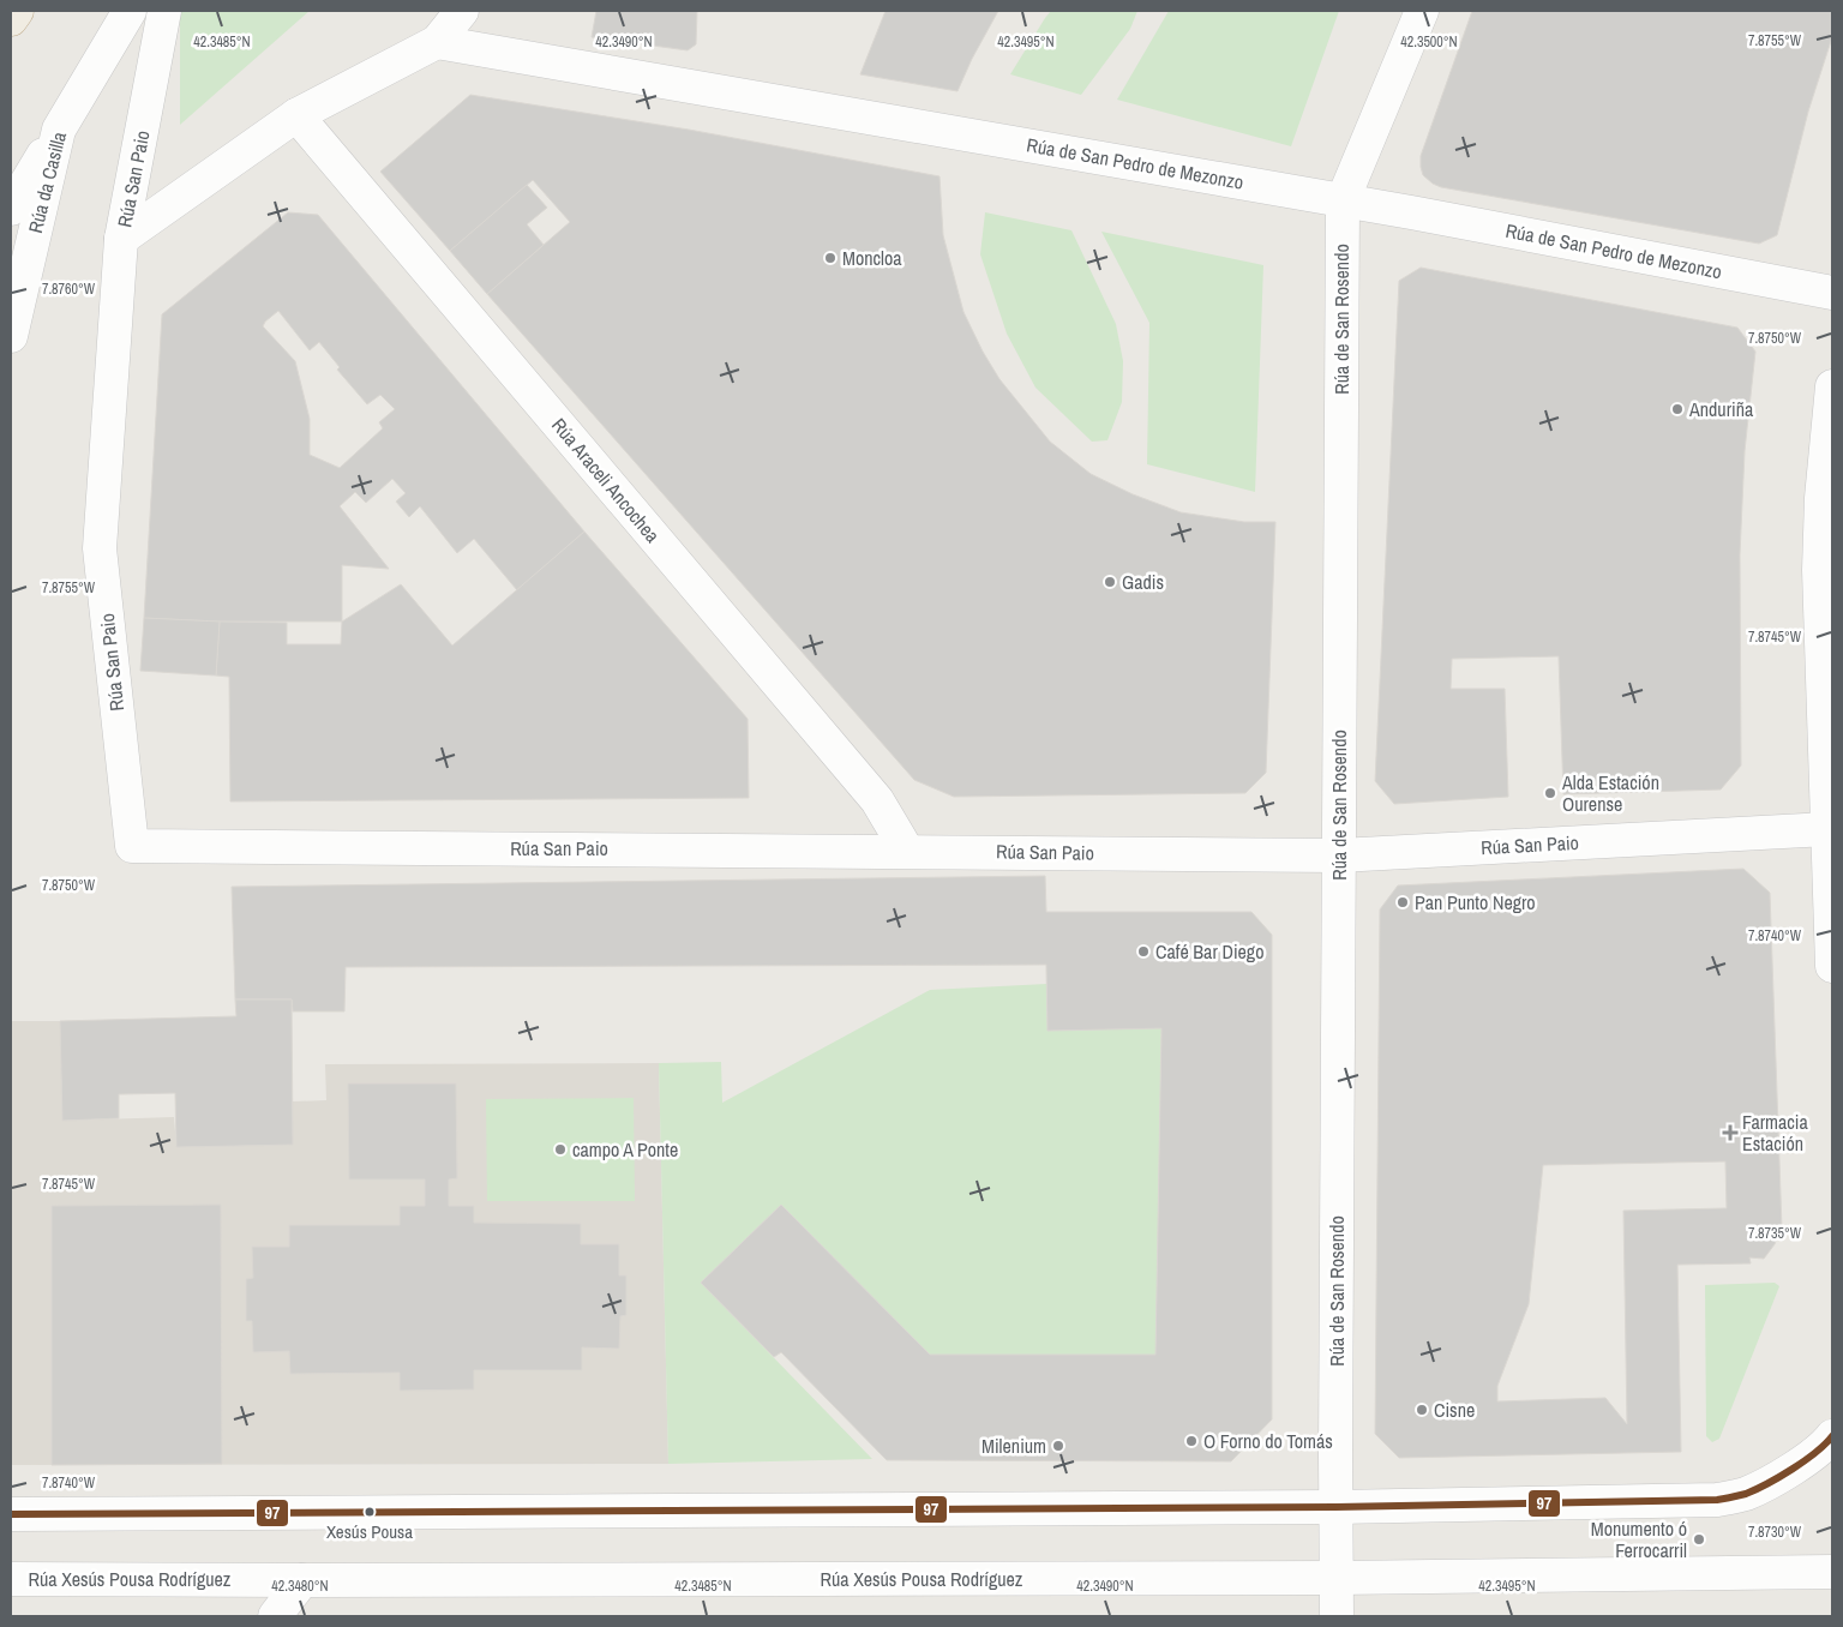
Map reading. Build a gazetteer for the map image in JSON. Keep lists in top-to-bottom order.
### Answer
{
  "streets": {
    "street": [
      "Rúa de San Pedro de Mezonzo",
      "Rúa San Paio",
      "Rúa da Casilla",
      "Rúa de San Rosendo",
      "Rúa Araceli Ancochea",
      "Rúa Xesús Pousa Rodríguez"
    ]
  },
  "crossings": [
    ["Rúa de San Pedro de Mezonzo", "Rúa de San Rosendo"],
    ["Rúa San Paio", "Rúa de San Rosendo"],
    ["Rúa San Paio", "Rúa Araceli Ancochea"],
    ["Rúa de San Rosendo", "Rúa Xesús Pousa Rodríguez"]
  ],
  "places": {
    "other": [
      "Moncloa",
      "Anduriña",
      "Gadis",
      "Alda Estación Ourense",
      "Pan Punto Negro",
      "Café Bar Diego",
      "campo A Ponte",
      "Cisne",
      "O Forno do Tomás",
      "Milenium",
      "Xesús Pousa",
      "Monumento ó Ferrocarril"
    ],
    "health": ["Farmacia Estación"]
  },
  "lines": ["transit line 97"],
  "coordinates": [
    "7.8755°W",
    "42.3485°N",
    "42.3490°N",
    "42.3495°N",
    "42.3500°N",
    "7.8760°W",
    "7.8750°W",
    "7.8745°W",
    "7.8740°W",
    "7.8735°W",
    "7.8730°W",
    "42.3480°N"
  ]
}
